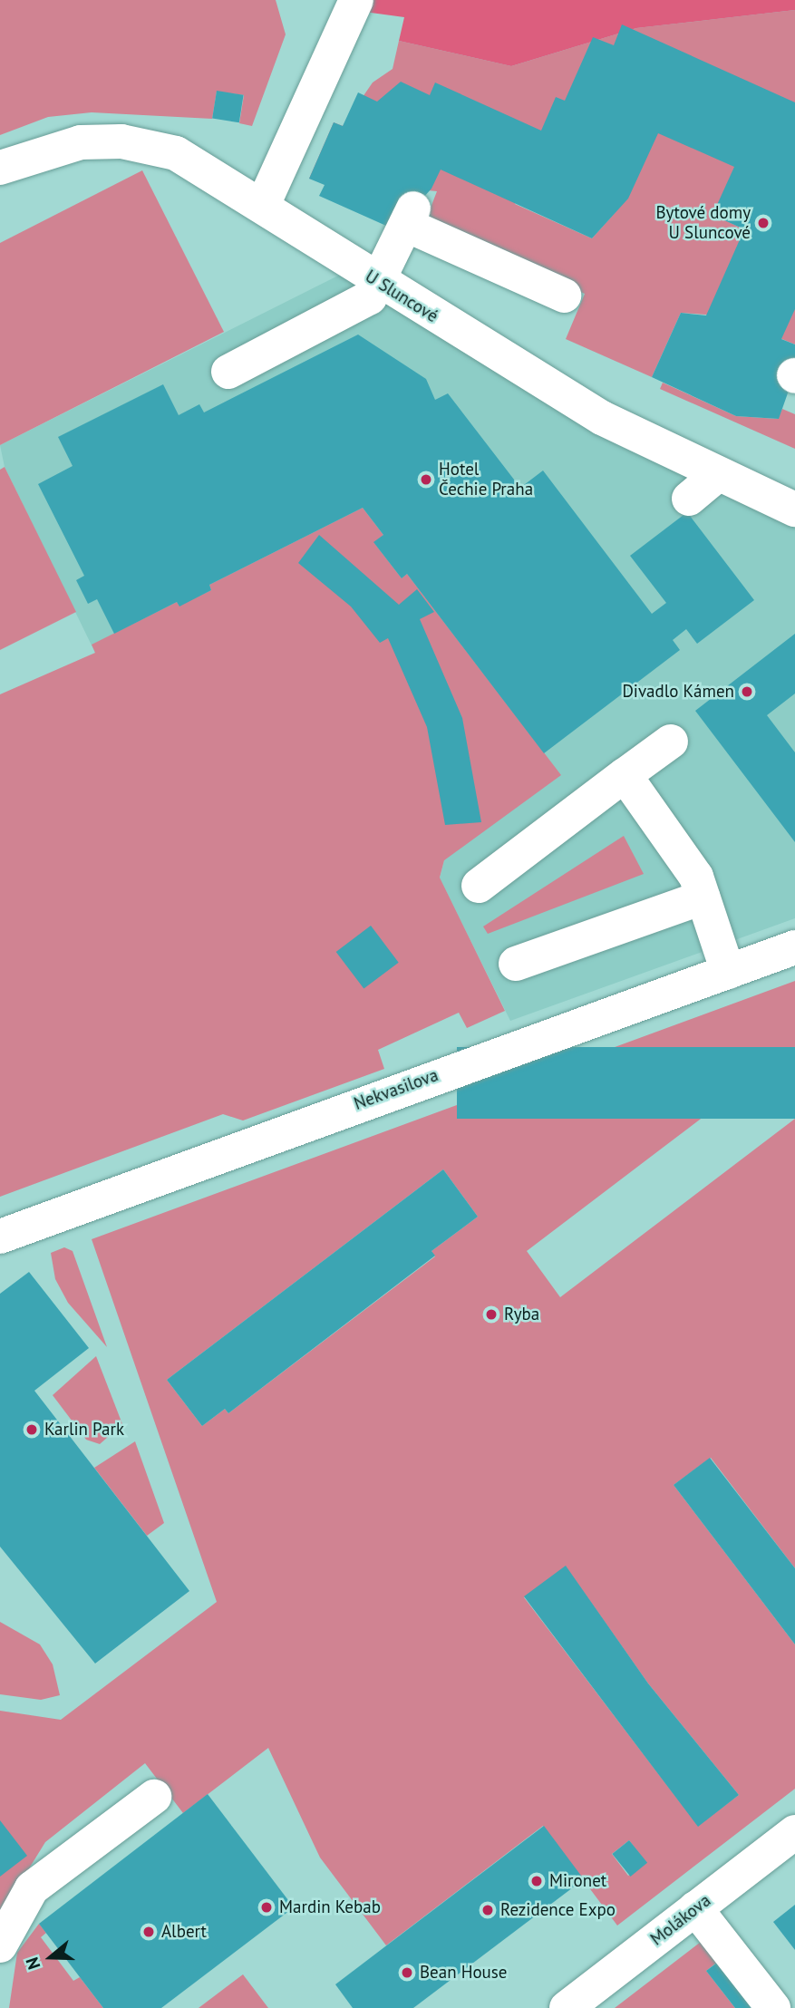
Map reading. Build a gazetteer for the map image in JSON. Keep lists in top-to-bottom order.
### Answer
{
  "streets": {
    "street": ["U Sluncové", "Nekvasilova", "Molákova"]
  },
  "places": [
    "Bytové domy U Sluncové",
    "Hotel Čechie Praha",
    "Divadlo Kámen",
    "Ryba",
    "Karlin Park",
    "Mironet",
    "Mardin Kebab",
    "Rezidence Expo",
    "Albert",
    "Bean House"
  ],
  "north": "left"
}
